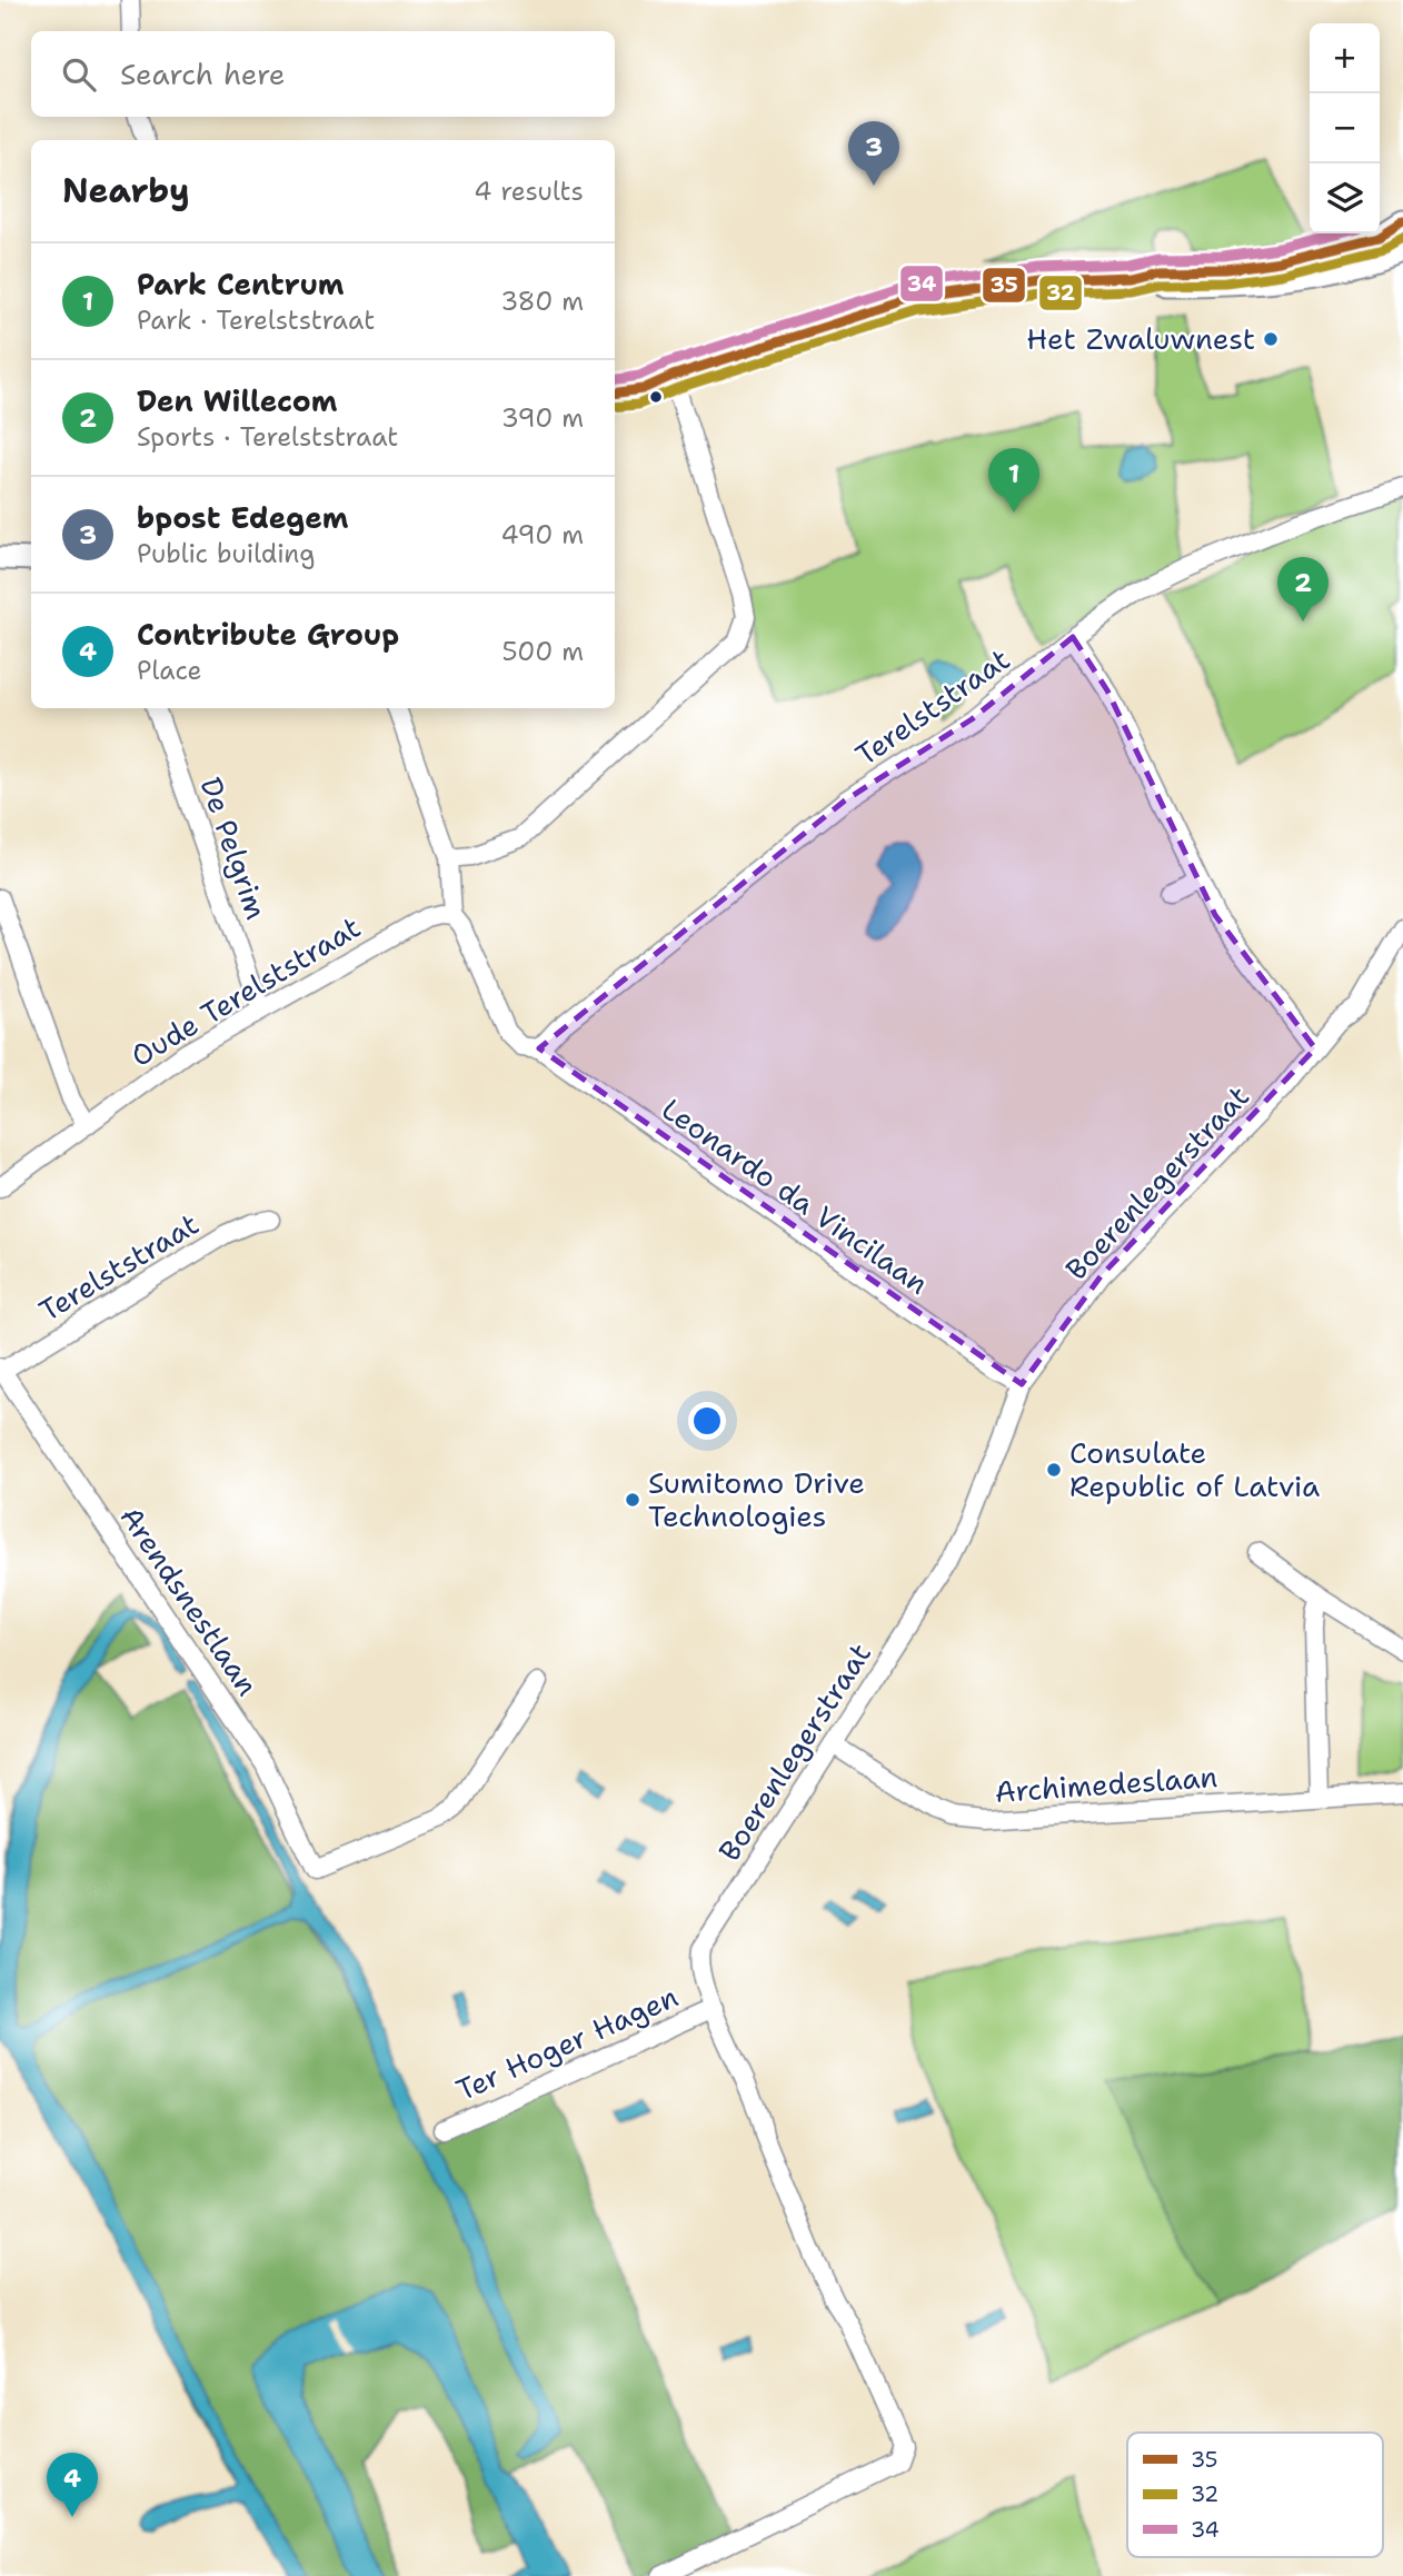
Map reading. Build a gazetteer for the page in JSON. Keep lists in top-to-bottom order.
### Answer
{
  "streets": {
    "street": [
      "Terelststraat",
      "De Pelgrim",
      "Oude Terelststraat",
      "Boerenlegerstraat",
      "Leonardo da Vincilaan",
      "Arendsnestlaan",
      "Archimedeslaan",
      "Ter Hoger Hagen"
    ]
  },
  "crossings": [
    ["Terelststraat", "Leonardo da Vincilaan"],
    ["Terelststraat", "Arendsnestlaan"],
    ["De Pelgrim", "Oude Terelststraat"],
    ["Oude Terelststraat", "Leonardo da Vincilaan"],
    ["Boerenlegerstraat", "Leonardo da Vincilaan"],
    ["Boerenlegerstraat", "Archimedeslaan"],
    ["Boerenlegerstraat", "Ter Hoger Hagen"]
  ],
  "places": ["Het Zwaluwnest", "Consulate Republic of Latvia", "Sumitomo Drive Technologies"],
  "lines": ["transit line 35", "transit line 34", "transit line 32"],
  "legend": ["35", "32", "34"],
  "page": {
    "map_buttons": ["+", "−"],
    "search": "Search here",
    "pins": [
      "3",
      "1",
      "2",
      "4"
    ],
    "heading": ["Nearby", "4 results"],
    "list": [
      {
        "mark": "1",
        "name": "Park Centrum",
        "note": "Park · Terelststraat",
        "value": "380 m"
      },
      {
        "mark": "2",
        "name": "Den Willecom",
        "note": "Sports · Terelststraat",
        "value": "390 m"
      },
      {
        "mark": "3",
        "name": "bpost Edegem",
        "note": "Public building",
        "value": "490 m"
      },
      {
        "mark": "4",
        "name": "Contribute Group",
        "note": "Place",
        "value": "500 m"
      }
    ]
  }
}
